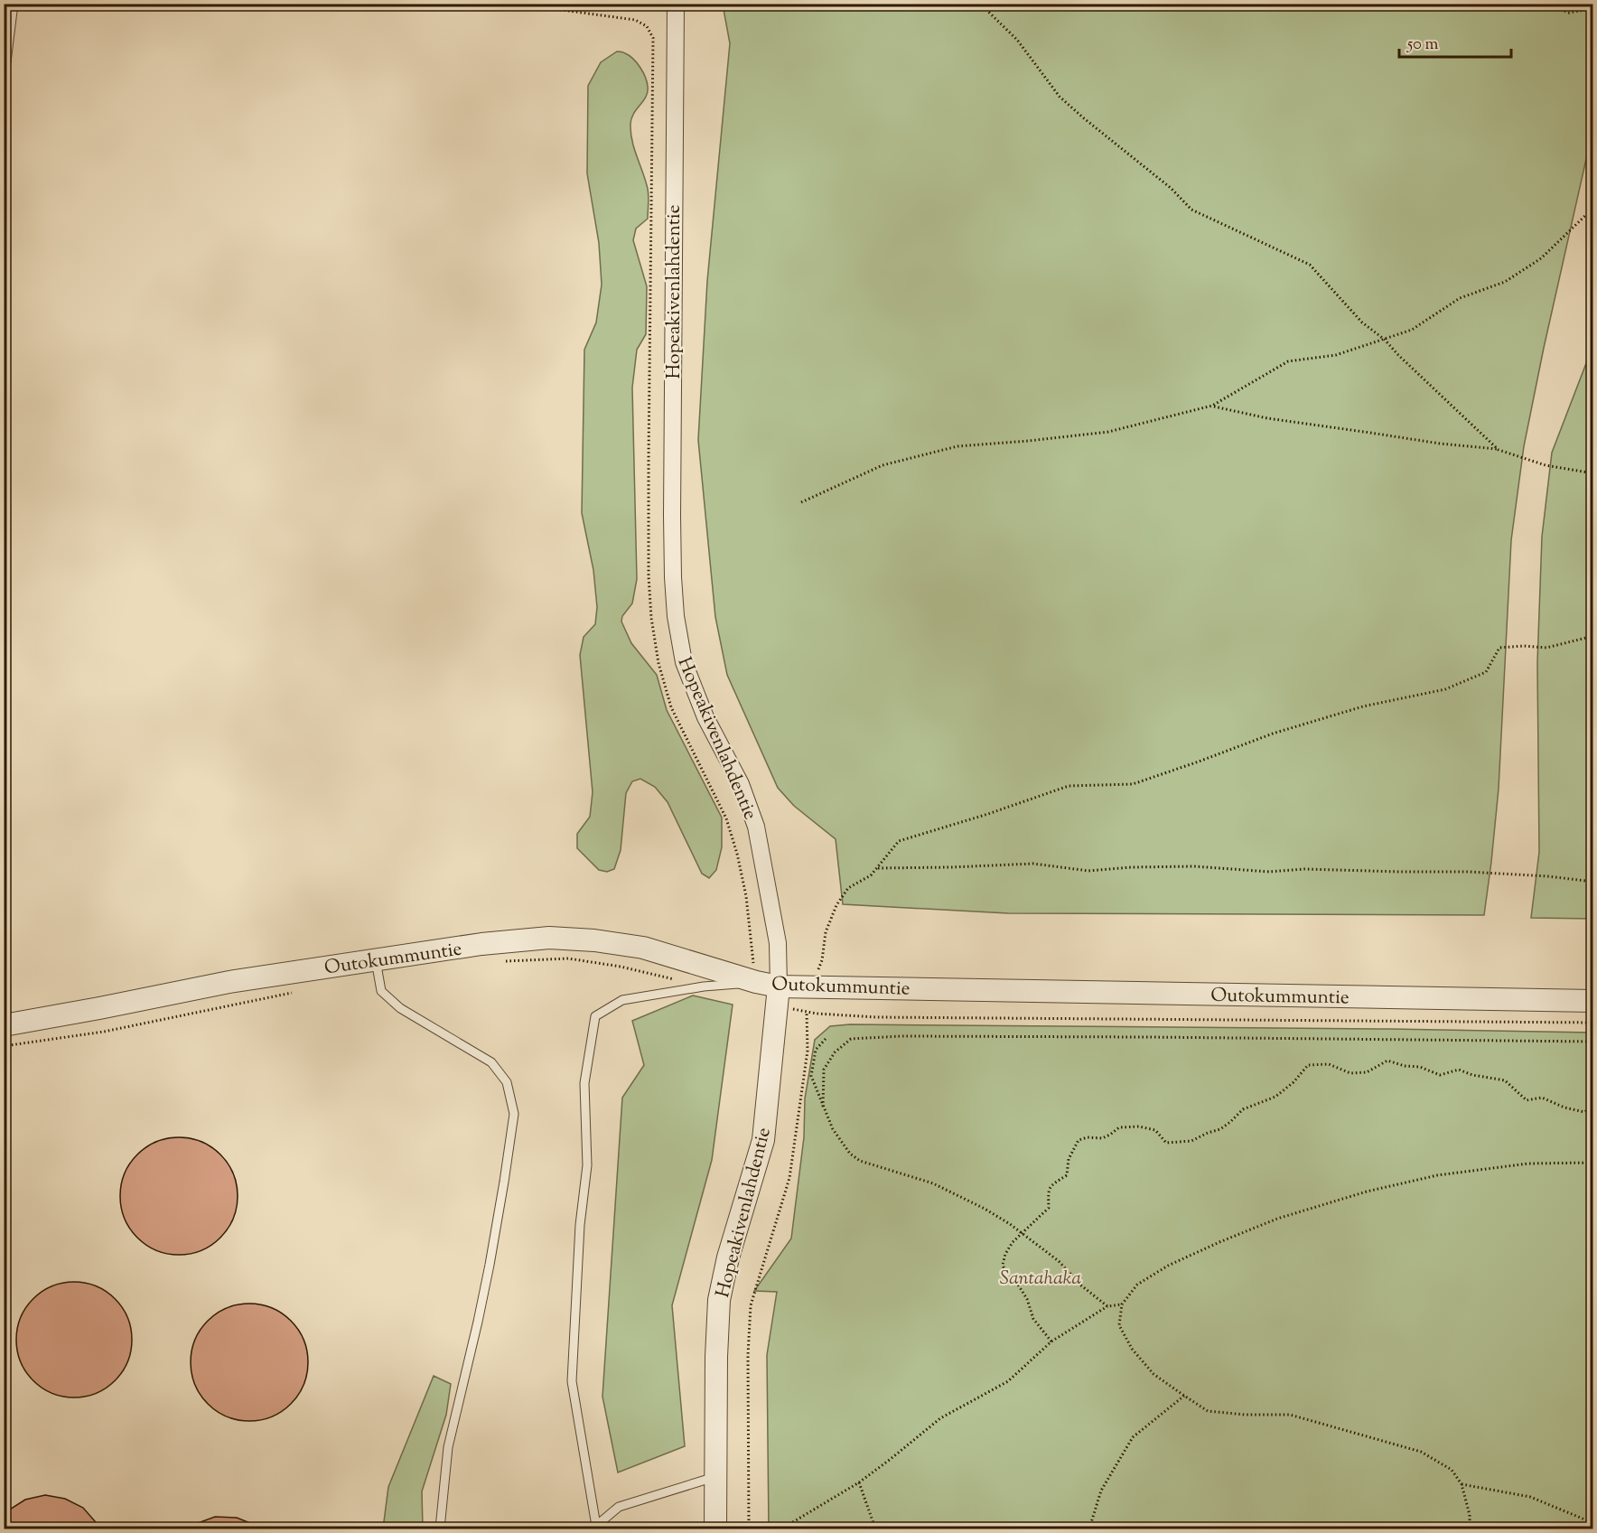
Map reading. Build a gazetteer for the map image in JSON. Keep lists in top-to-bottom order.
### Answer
{
  "streets": {
    "street": ["Hopeakivenlahdentie", "Outokummuntie"]
  },
  "crossings": [
    ["Hopeakivenlahdentie", "Outokummuntie"]
  ],
  "parks": ["Santahaka"],
  "scale_bar": "50 m"
}
